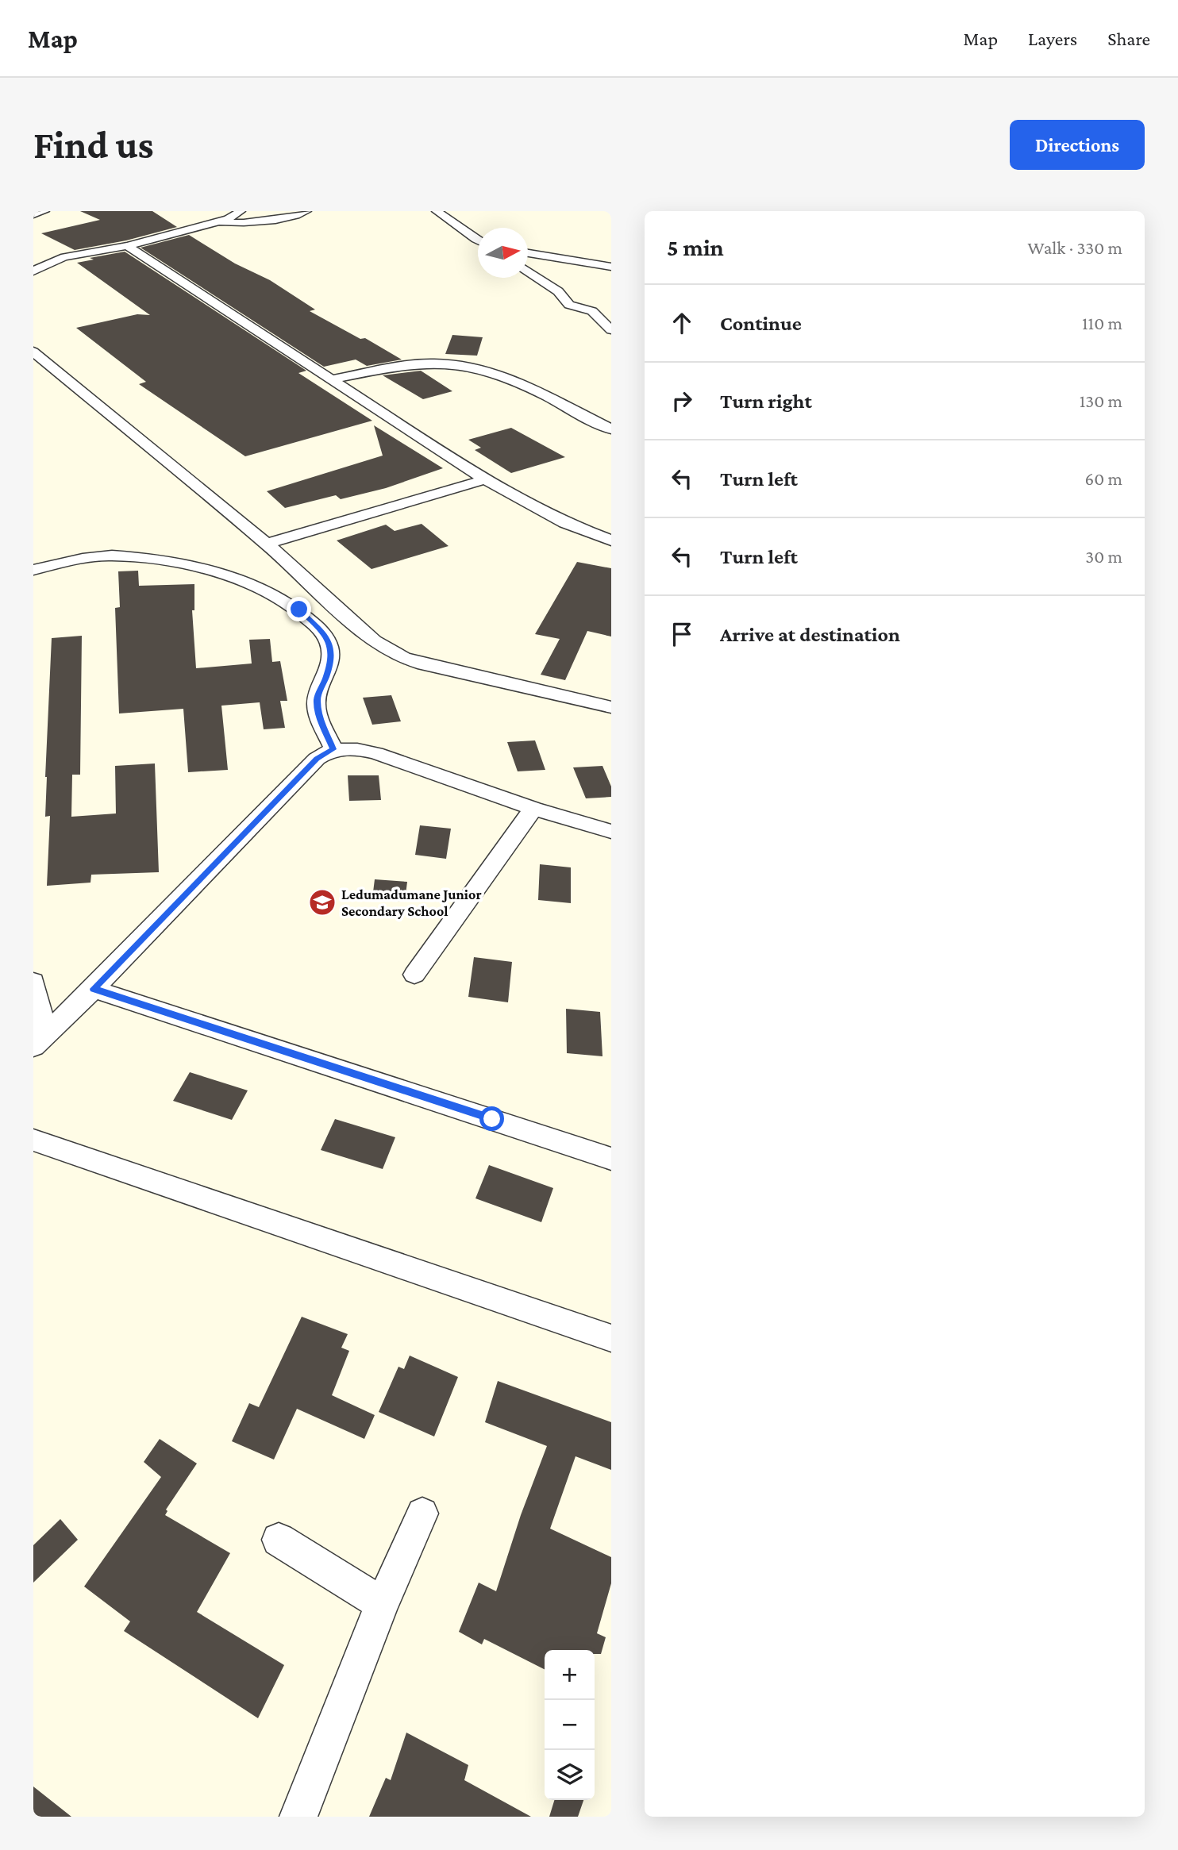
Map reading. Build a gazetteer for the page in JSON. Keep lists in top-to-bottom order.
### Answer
{
  "places": {
    "school or university": ["Ledumadumane Junior Secondary School"]
  },
  "north": "right",
  "page": {
    "header": "Map",
    "nav": ["Map", "Layers", "Share"],
    "buttons": "Directions",
    "title": "Find us",
    "heading": ["5 min", "Walk · 330 m"],
    "list": [
      ["Continue", "110 m"],
      ["Turn right", "130 m"],
      ["Turn left", "60 m"],
      ["Turn left", "30 m"],
      "Arrive at destination"
    ],
    "map_buttons": ["+", "−"]
  }
}
